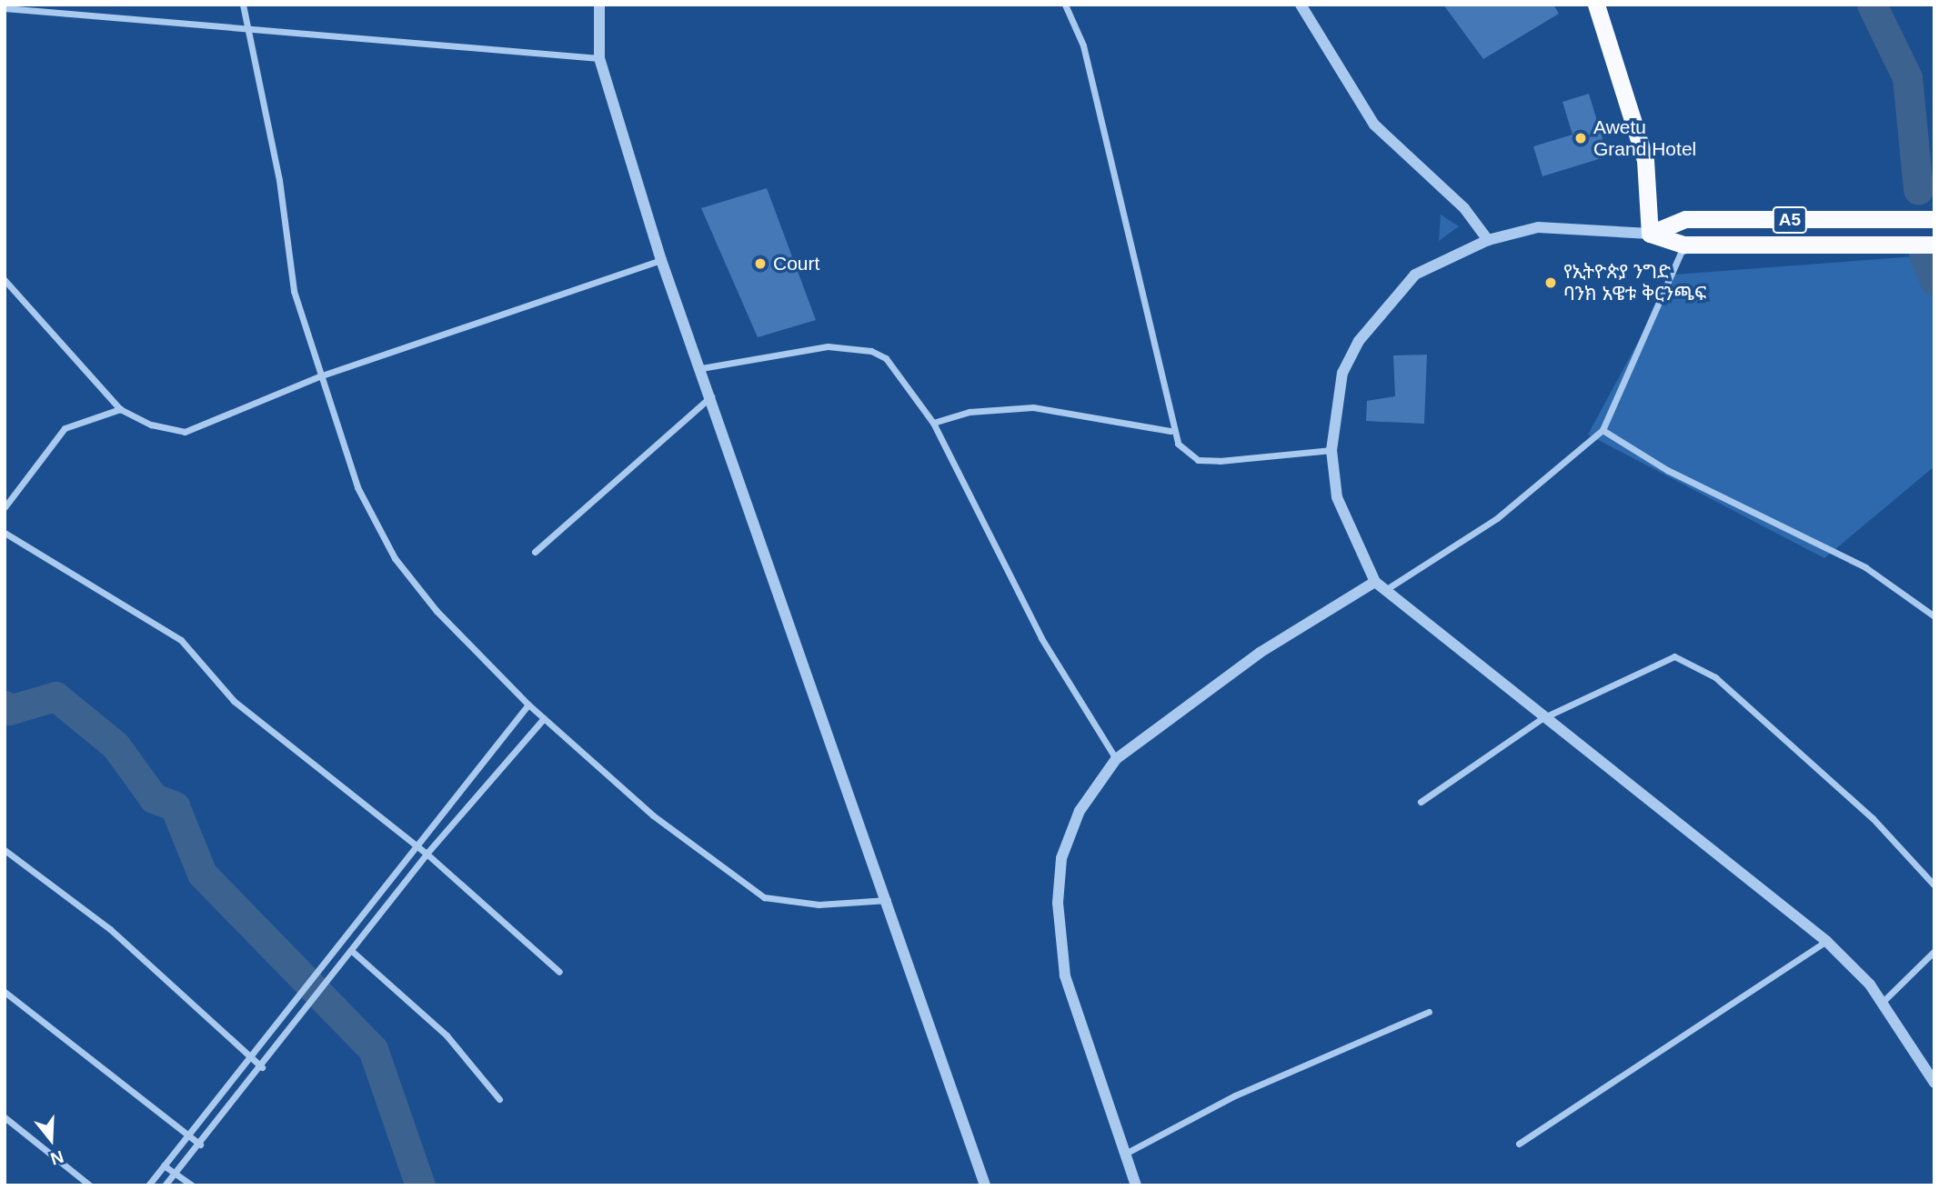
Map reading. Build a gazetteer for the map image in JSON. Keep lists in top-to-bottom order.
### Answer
{
  "streets": {
    "highway": ["A5"]
  },
  "places": ["Awetu Grand Hotel", "Court", "የኢትዮጵያ ንግድ ባንክ አዌቱ ቅርንጫፍ"],
  "north": "bottom"
}
